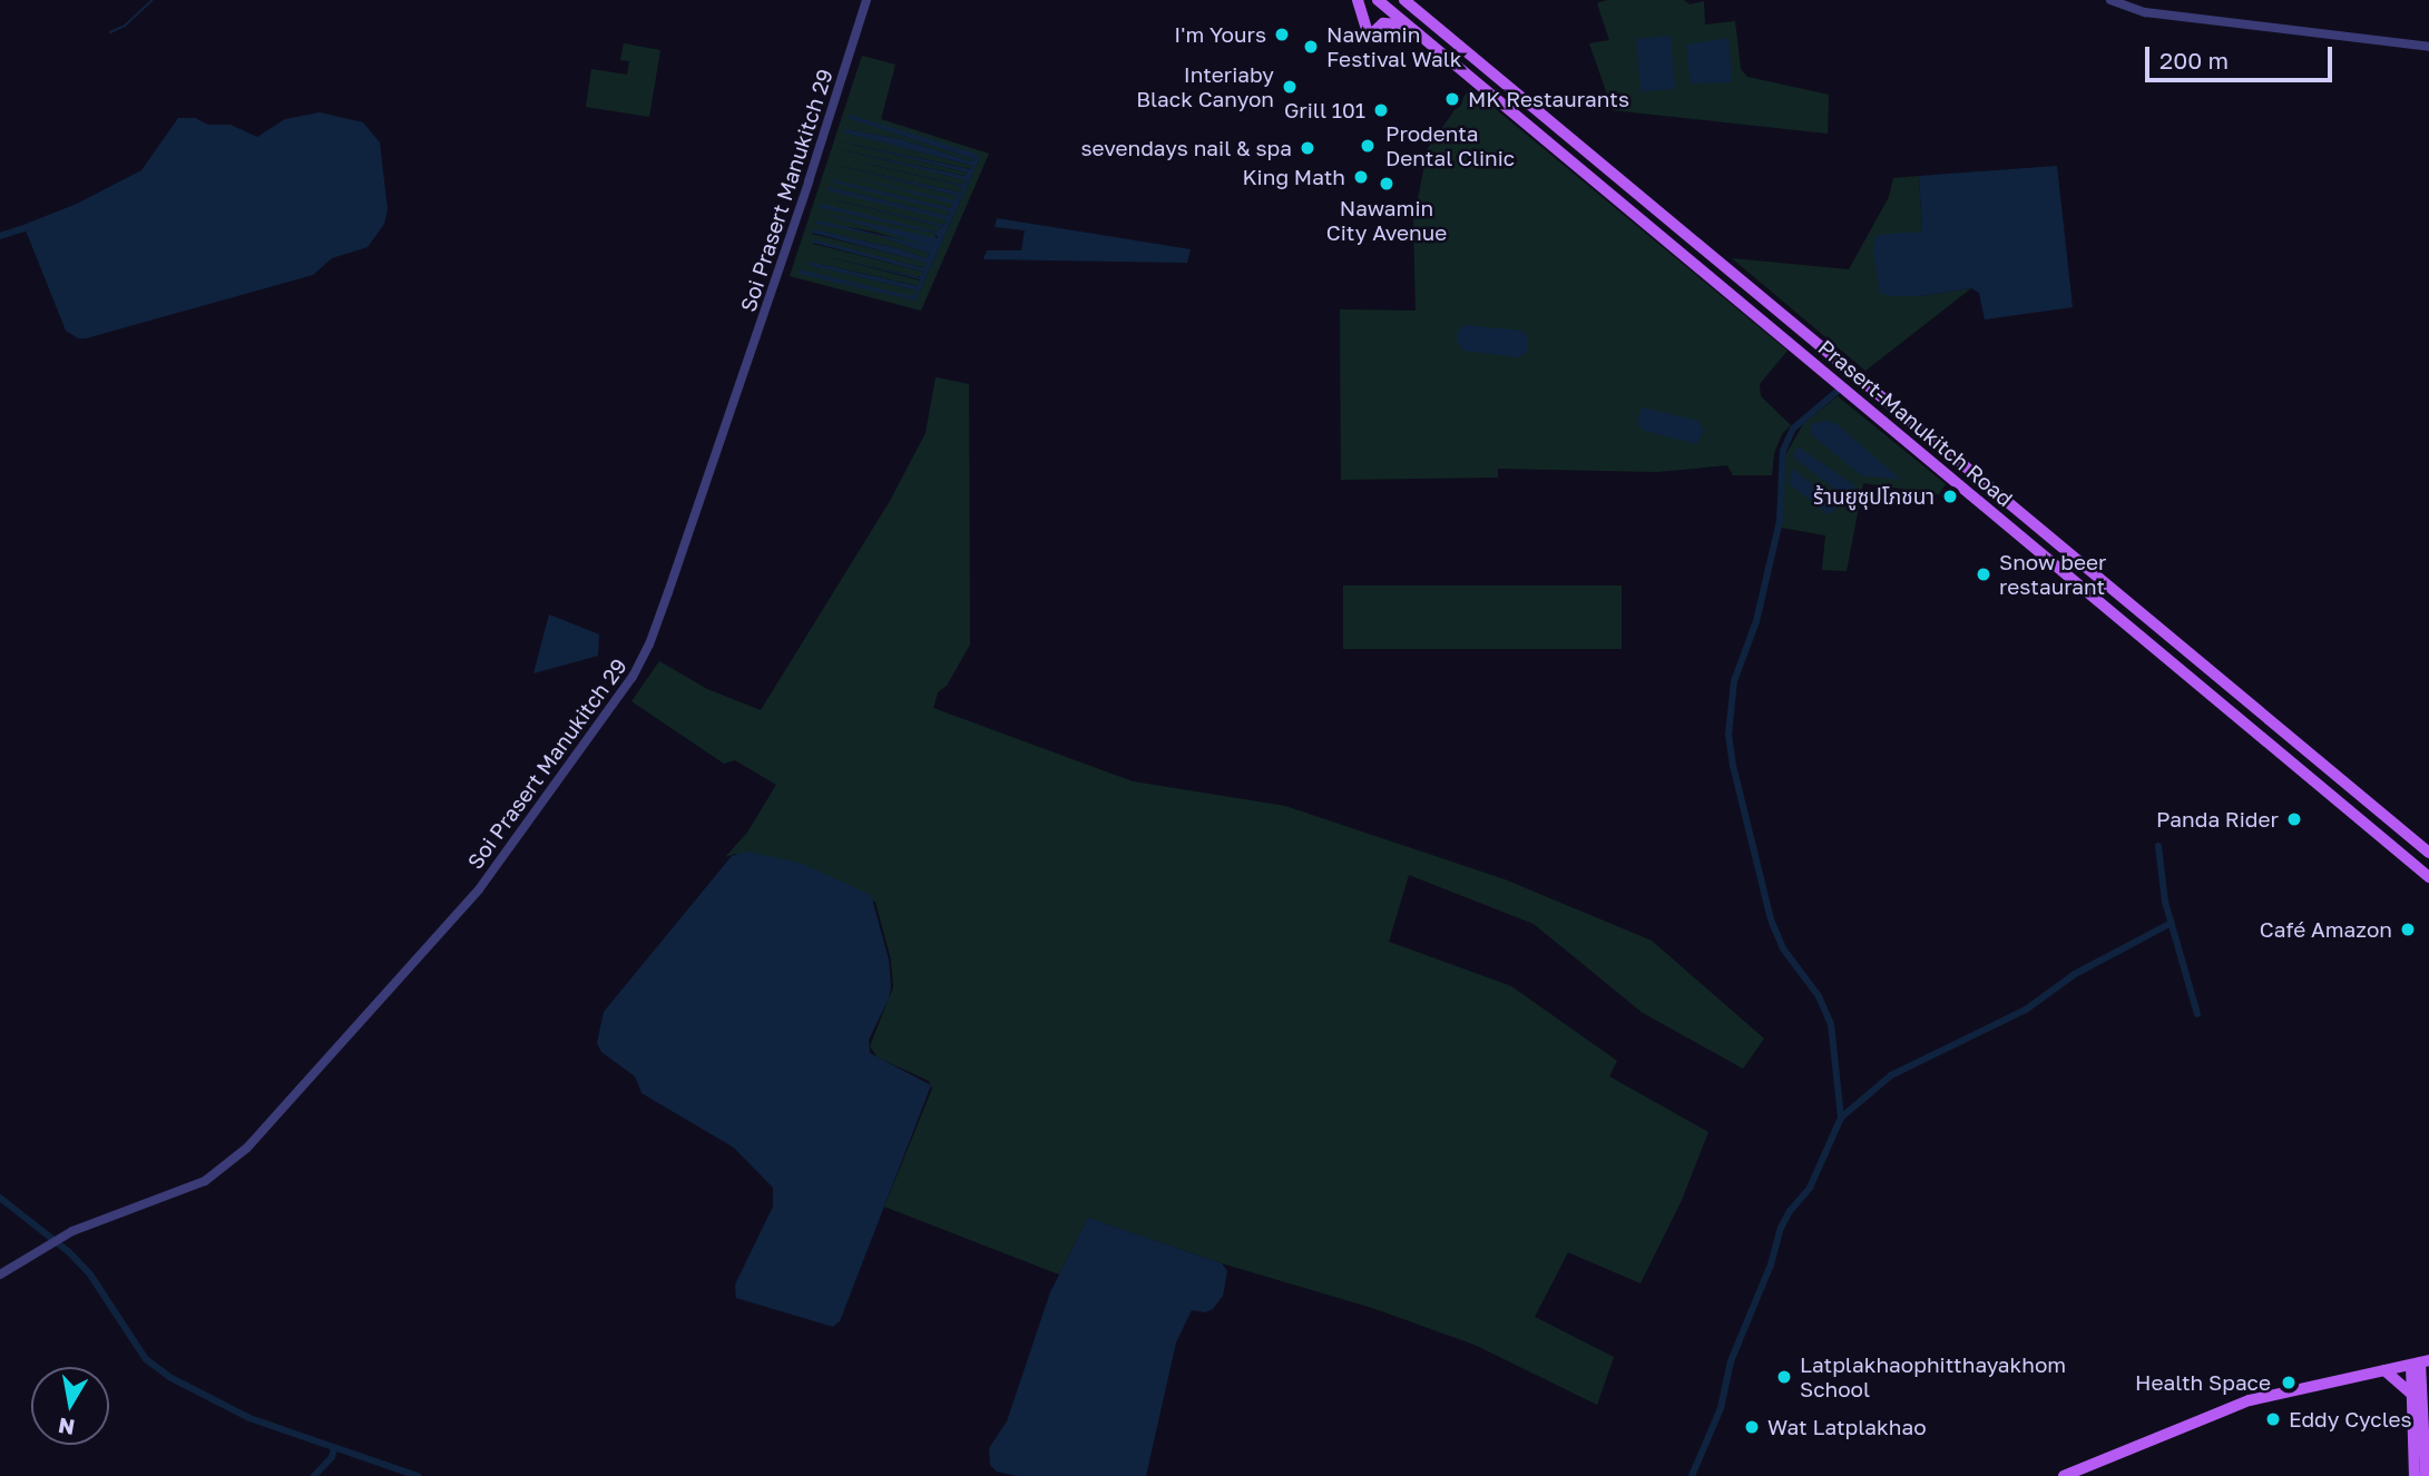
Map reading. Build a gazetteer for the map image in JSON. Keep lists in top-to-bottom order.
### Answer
{
  "streets": {
    "main road": ["Prasert-Manukitch Road"],
    "street": ["Soi Prasert Manukitch 29"]
  },
  "places": [
    "I'm Yours",
    "Nawamin Festival Walk",
    "Interiaby Black Canyon",
    "MK Restaurants",
    "Grill 101",
    "Prodenta Dental Clinic",
    "sevendays nail & spa",
    "King Math",
    "Nawamin City Avenue",
    "ร้านยูซุปโภชนา",
    "Snow beer restaurant",
    "Panda Rider",
    "Café Amazon",
    "Latplakhaophitthayakhom School",
    "Health Space",
    "Eddy Cycles",
    "Wat Latplakhao"
  ],
  "scale_bar": "200 m",
  "north": "bottom"
}
